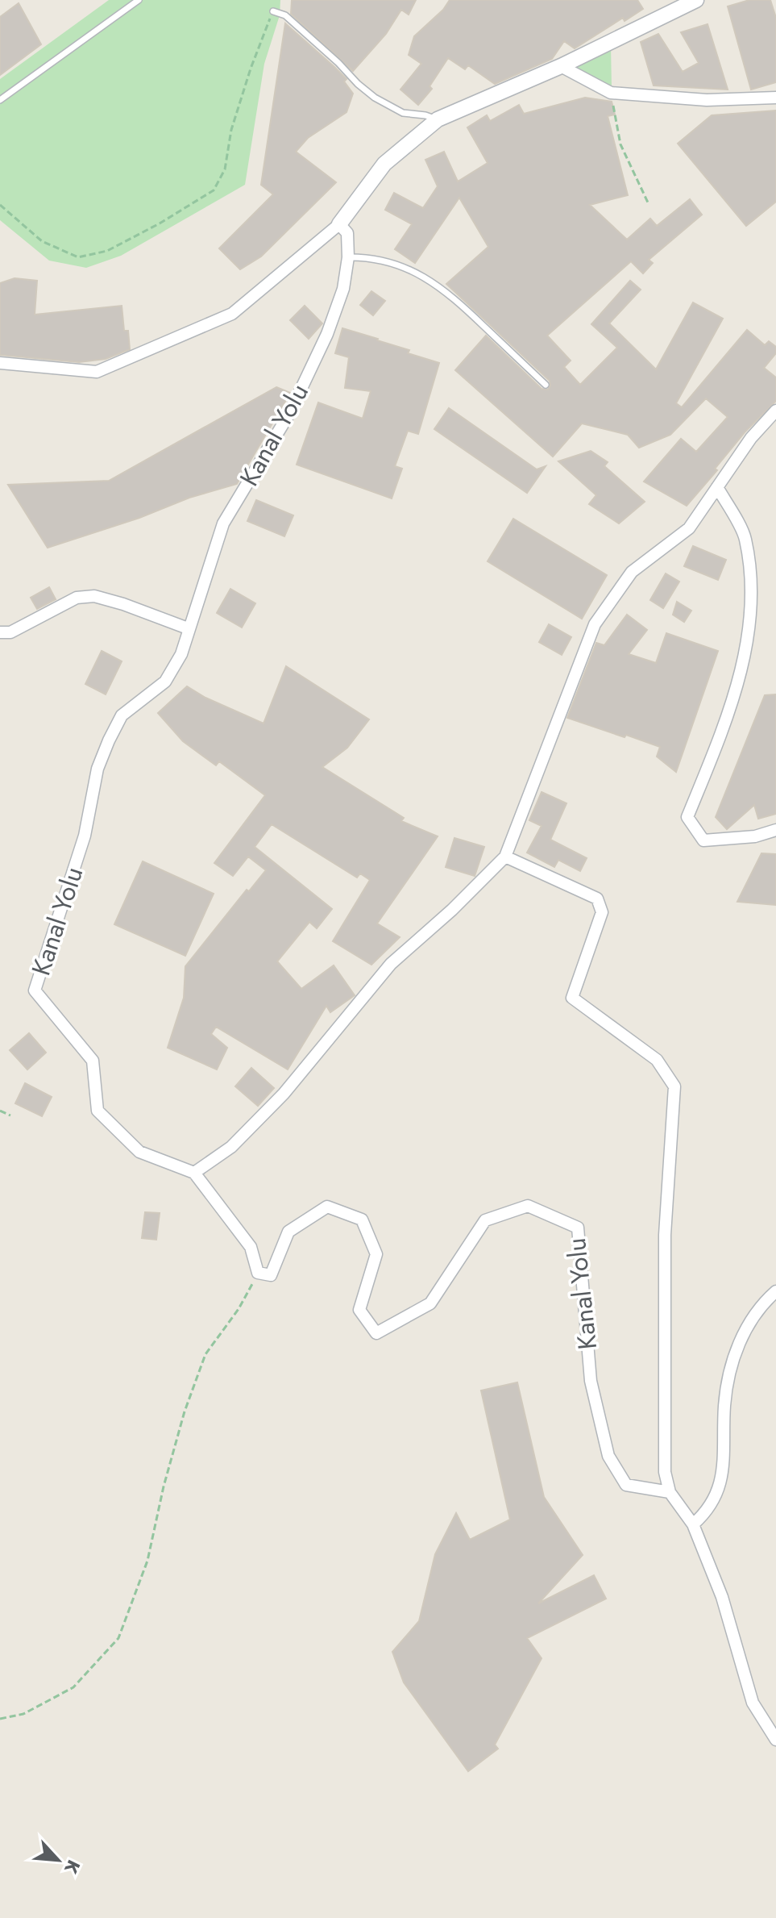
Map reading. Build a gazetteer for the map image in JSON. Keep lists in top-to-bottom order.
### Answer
{
  "streets": {
    "street": ["Kanal Yolu"]
  },
  "north": "bottom right"
}
